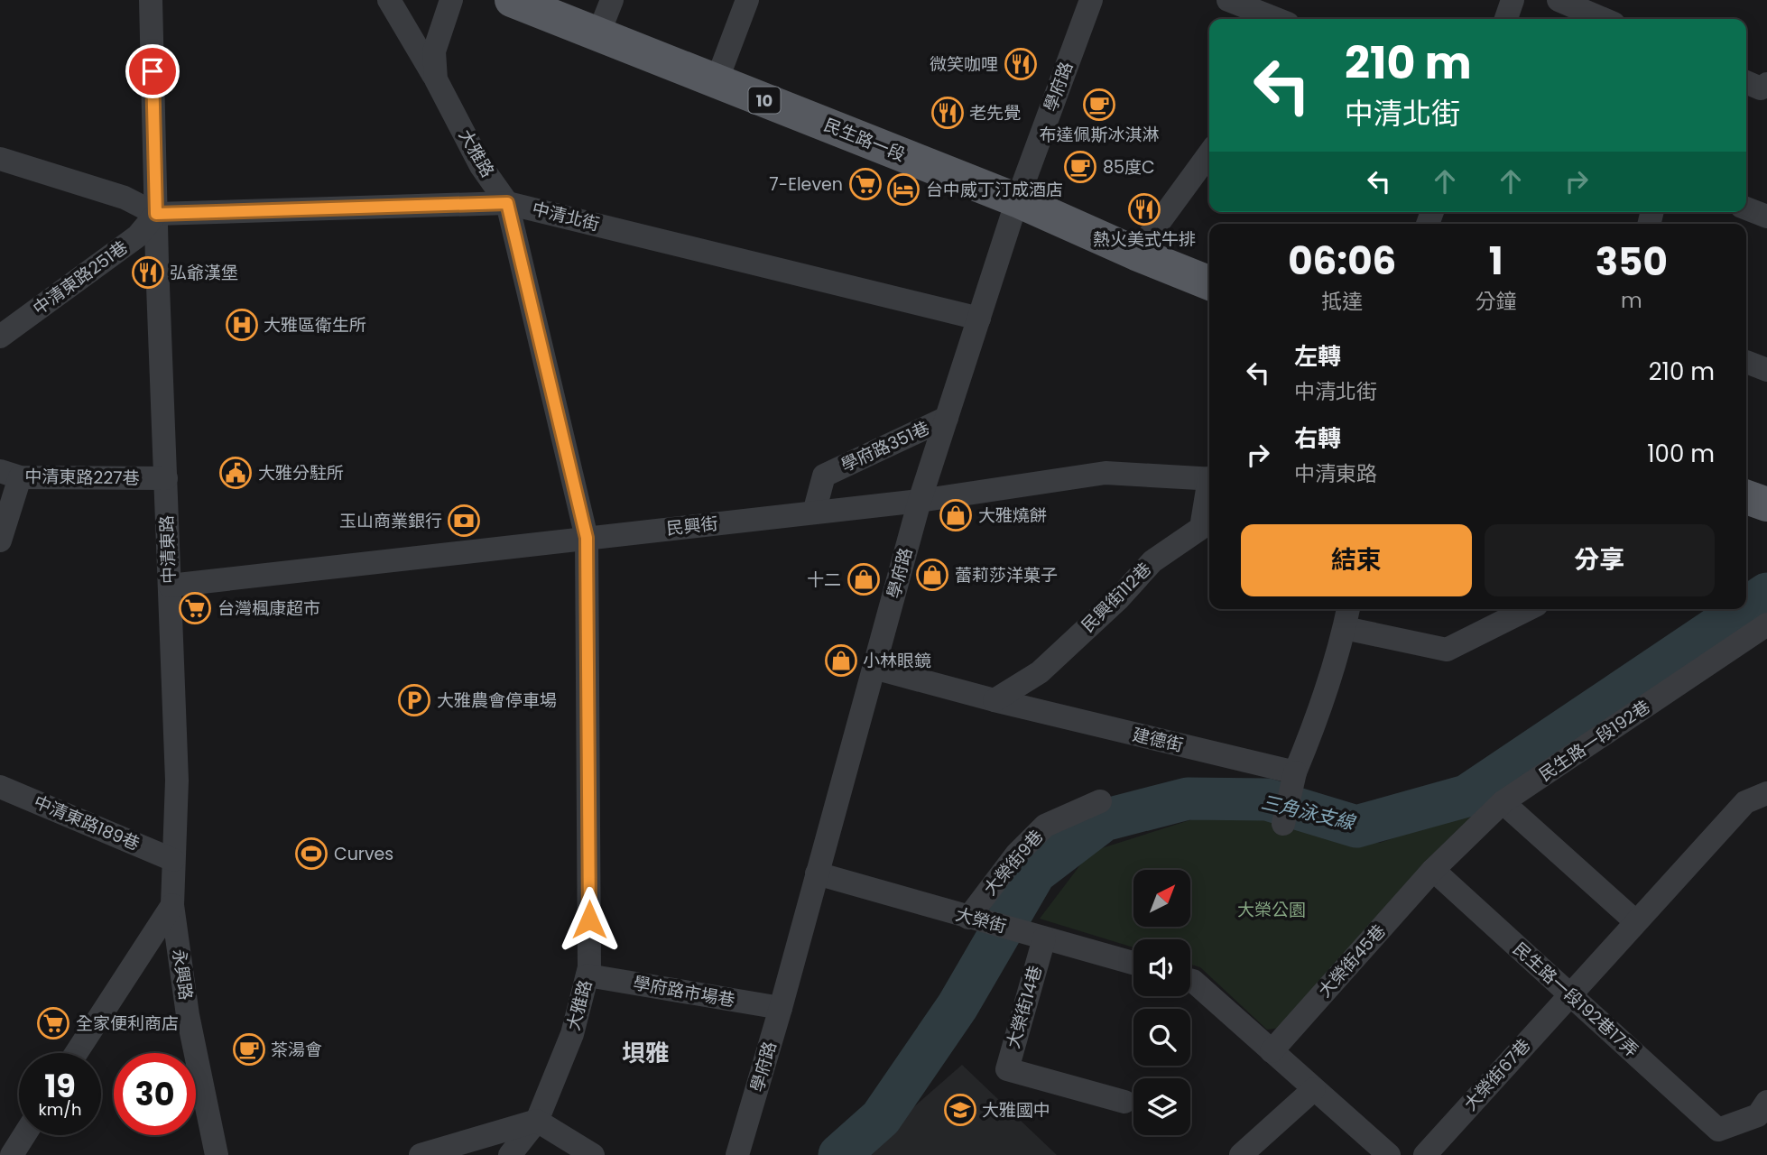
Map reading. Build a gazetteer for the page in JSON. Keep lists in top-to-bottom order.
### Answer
{
  "streets": {
    "main road": ["10", "民生路一段"],
    "street": [
      "學府路",
      "大雅路",
      "中清北街",
      "中清東路251巷",
      "學府路351巷",
      "中清東路227巷",
      "民興街",
      "中清東路",
      "民興街112巷",
      "建德街",
      "民生路一段192巷",
      "中清東路189巷",
      "大榮街9巷",
      "大榮街",
      "大榮街45巷",
      "永興路",
      "學府路市場巷",
      "民生路一段192巷17弄",
      "大榮街14巷",
      "大榮街67巷"
    ]
  },
  "crossings": [
    ["學府路", "民生路一段"],
    ["學府路", "中清北街"],
    ["學府路", "學府路351巷"],
    ["學府路", "民興街"],
    ["學府路", "建德街"],
    ["學府路", "大榮街"],
    ["學府路", "學府路市場巷"],
    ["大雅路", "中清北街"],
    ["大雅路", "民興街"],
    ["大雅路", "學府路市場巷"],
    ["中清北街", "中清東路251巷"],
    ["中清北街", "中清東路"],
    ["中清東路251巷", "中清東路"],
    ["學府路351巷", "民興街"],
    ["中清東路227巷", "中清東路"],
    ["民興街", "中清東路"],
    ["中清東路", "中清東路189巷"],
    ["中清東路", "永興路"],
    ["民興街112巷", "建德街"],
    ["民生路一段192巷", "大榮街45巷"],
    ["民生路一段192巷", "民生路一段192巷17弄"],
    ["大榮街9巷", "大榮街"],
    ["大榮街", "大榮街14巷"],
    ["大榮街45巷", "民生路一段192巷17弄"],
    ["民生路一段192巷17弄", "大榮街67巷"]
  ],
  "districts": ["垻雅"],
  "water": ["三角泳支線"],
  "parks": ["大榮公園"],
  "places": {
    "restaurant": [
      "微笑咖哩",
      "老先覺",
      "熱火美式牛排",
      "弘爺漢堡"
    ],
    "cafe": ["布達佩斯冰淇淋", "85度C", "茶湯會"],
    "supermarket": ["7-Eleven", "台灣楓康超市", "全家便利商店"],
    "hotel": ["台中威丁汀成酒店"],
    "hospital": ["大雅區衛生所"],
    "public building": ["大雅分駐所"],
    "shop": [
      "大雅燒餅",
      "蕾莉莎洋菓子",
      "十二",
      "小林眼鏡"
    ],
    "bank": ["玉山商業銀行"],
    "parking": ["大雅農會停車場"],
    "sports": ["Curves"],
    "school or university": ["大雅國中"]
  },
  "north": "top right",
  "page": {
    "turn": ["210 m", "中清北街"],
    "eta": [
      "06:06",
      "抵達",
      "1",
      "分鐘",
      "350",
      "m"
    ],
    "list": [
      {
        "name": "左轉",
        "note": "中清北街",
        "value": "210 m"
      },
      {
        "name": "右轉",
        "note": "中清東路",
        "value": "100 m"
      }
    ],
    "buttons": ["結束", "分享"],
    "speed": "19 km/h",
    "limit": "30"
  }
}
